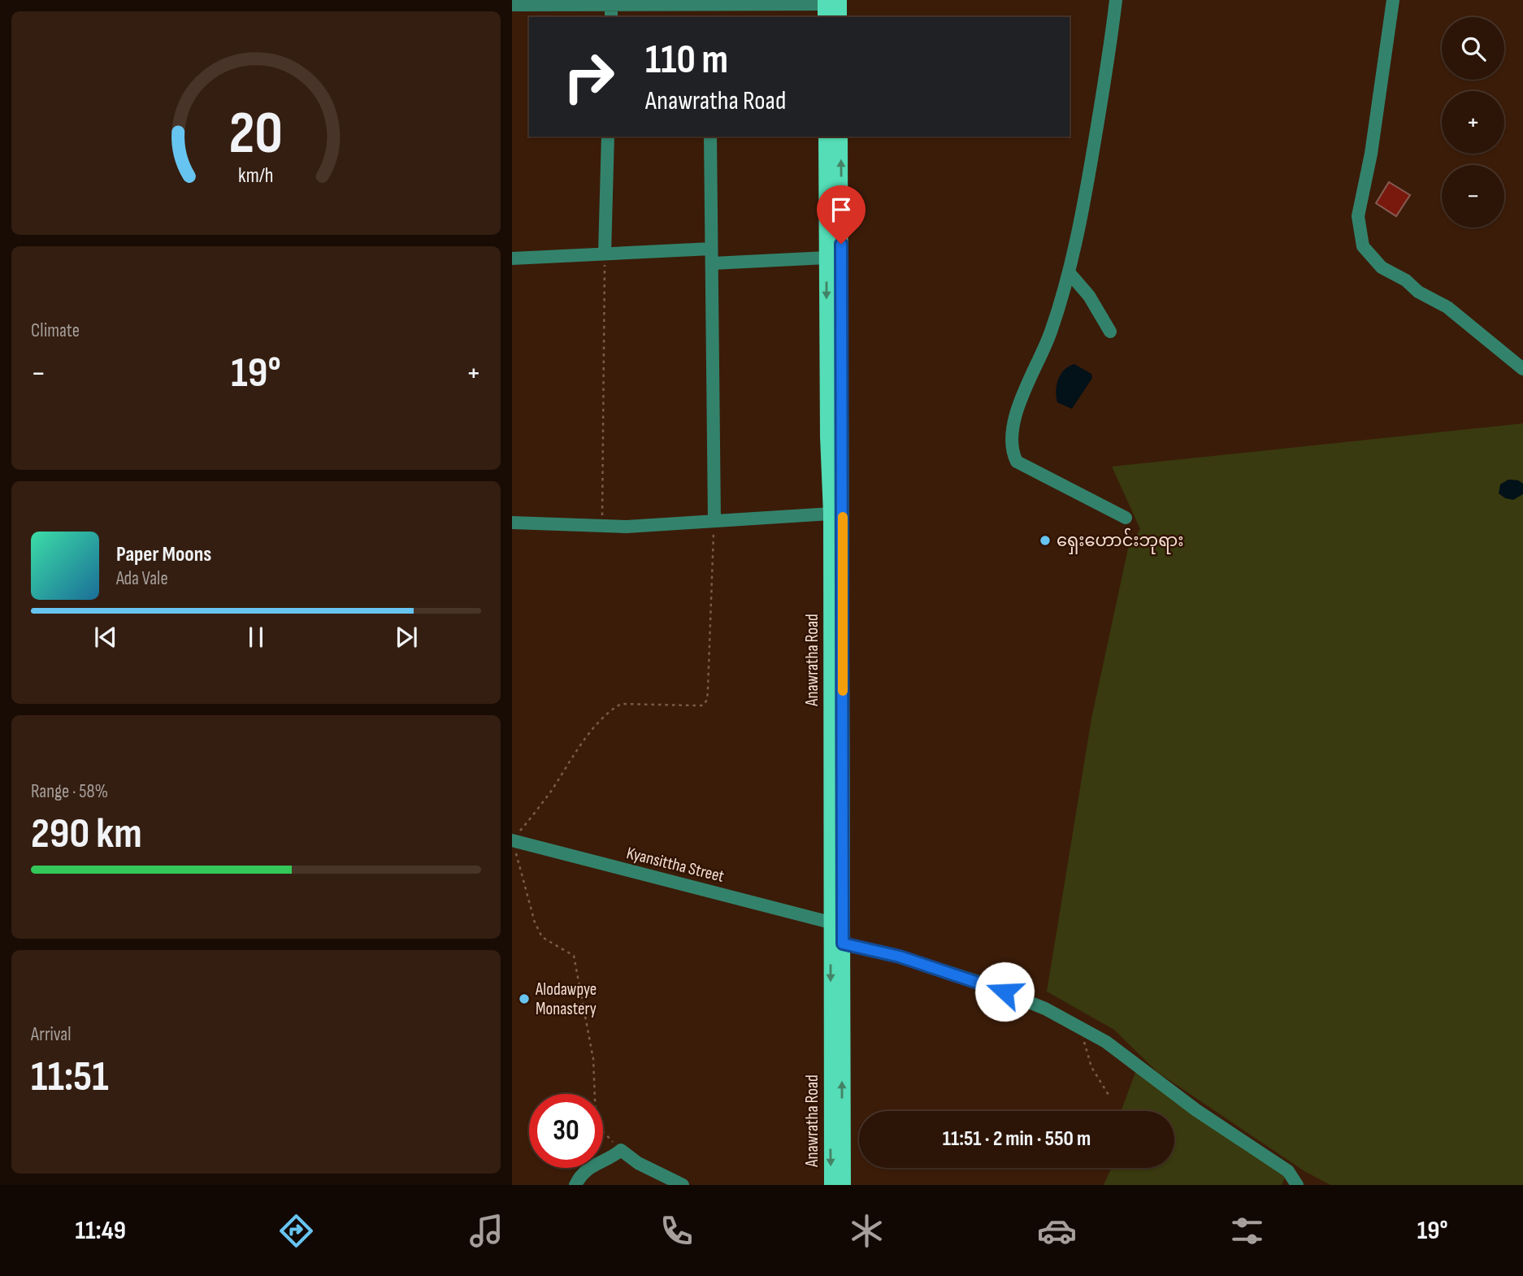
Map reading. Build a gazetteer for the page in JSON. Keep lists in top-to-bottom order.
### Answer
{
  "streets": {
    "main road": ["Anawratha Road"],
    "street": ["Kyansittha Street"]
  },
  "crossings": [
    ["Anawratha Road", "Kyansittha Street"]
  ],
  "places": ["ရှေးဟောင်းဘုရား", "Alodawpye Monastery"],
  "page": {
    "map_buttons": ["+", "−"],
    "turn": ["110 m", "Anawratha Road"],
    "tile": [
      "Climate",
      ["Range · 58%", "290 km"],
      ["Arrival", "11:51"]
    ],
    "heat": ["−", "19°", "+"],
    "song": ["Paper Moons", "Ada Vale"],
    "limit": "30",
    "trip": "11:51 · 2 min · 550 m",
    "tabs": ["11:49", "19°"],
    "gauge": ["20", "km/h"]
  }
}
